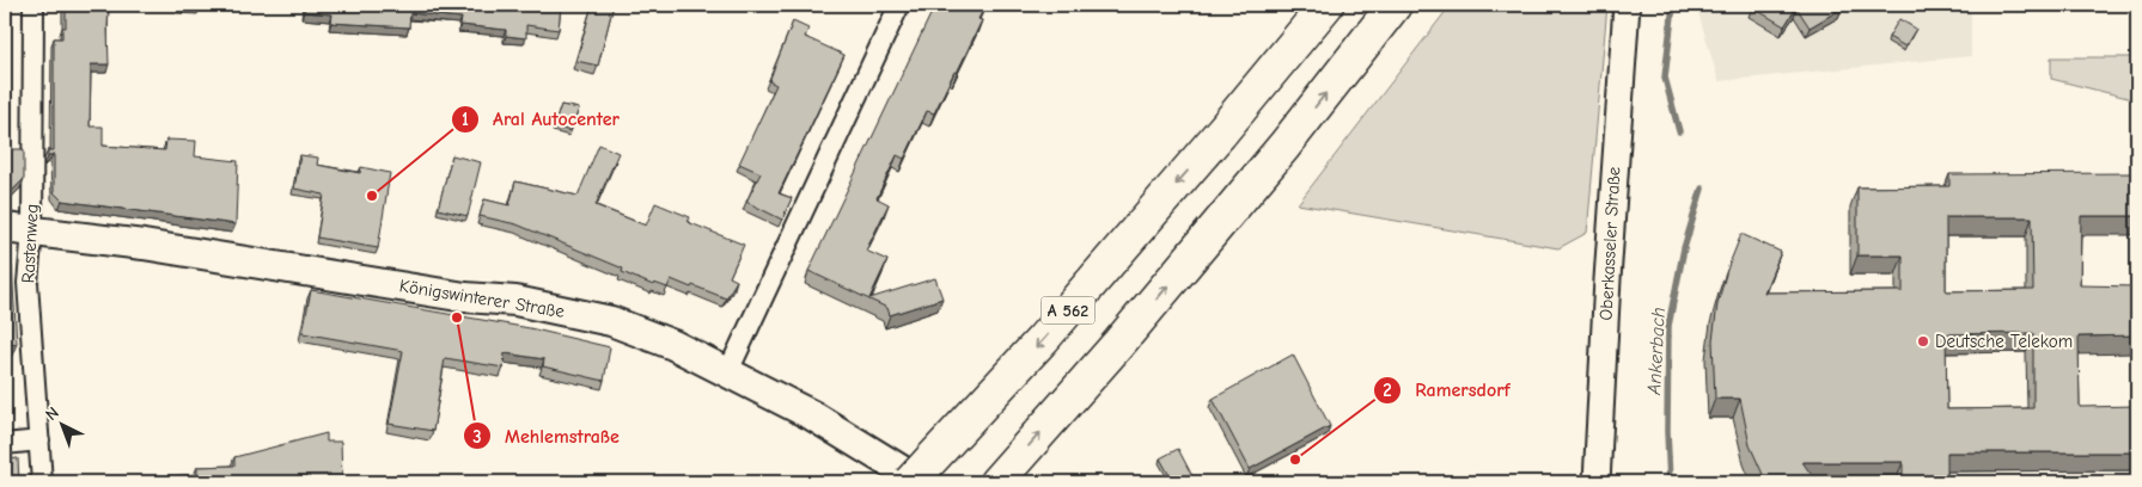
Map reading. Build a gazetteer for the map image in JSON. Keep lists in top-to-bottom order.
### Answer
{
  "streets": {
    "highway": ["A 562"],
    "main road": ["Königswinterer Straße"],
    "street": ["Rastenweg", "Oberkasseler Straße"]
  },
  "crossings": [
    ["Rastenweg", "Königswinterer Straße"]
  ],
  "water": ["Ankerbach"],
  "places": [
    "Aral Autocenter",
    "Mehlemstraße",
    "Deutsche Telekom",
    "Ramersdorf"
  ],
  "north": "top left"
}
